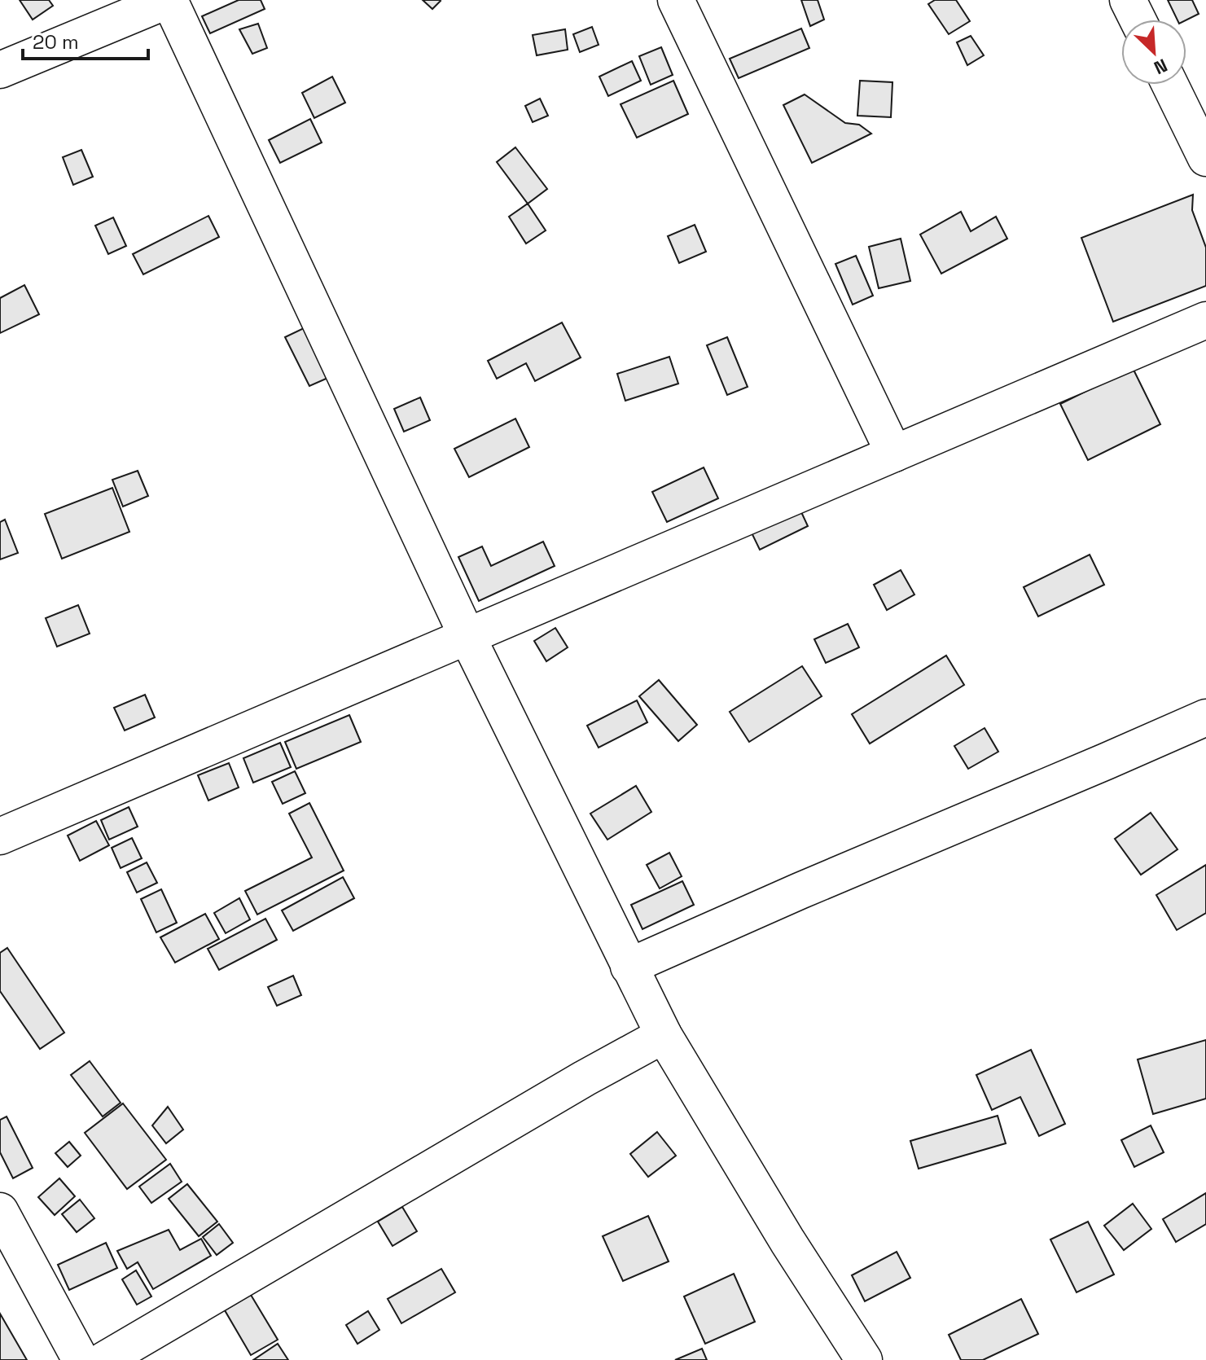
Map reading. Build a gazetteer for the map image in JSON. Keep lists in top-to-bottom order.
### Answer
{
  "scale_bar": "20 m",
  "north": "bottom right"
}
